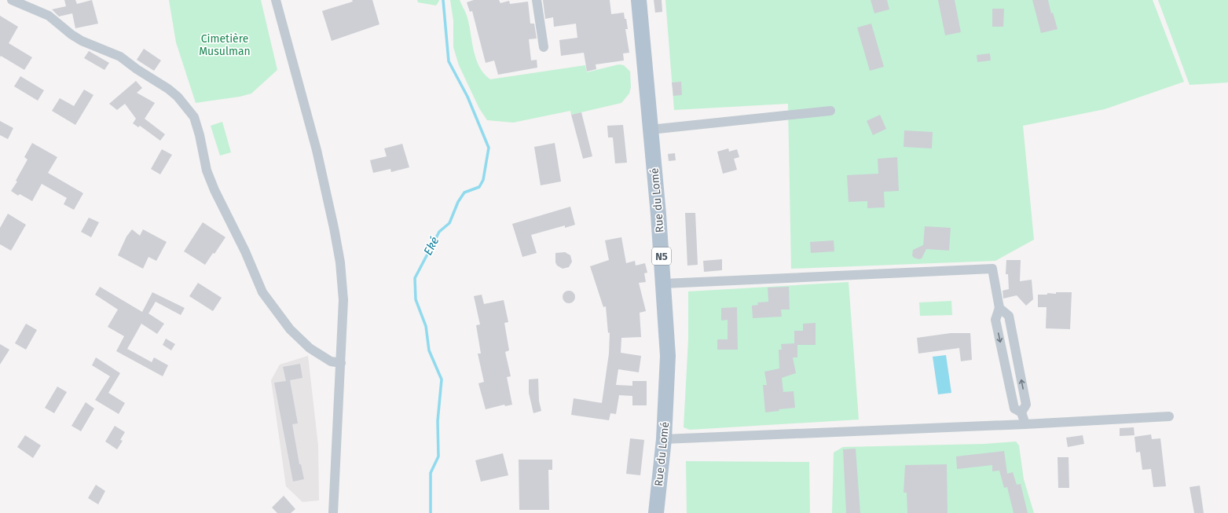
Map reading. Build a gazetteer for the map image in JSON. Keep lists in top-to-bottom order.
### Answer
{
  "streets": {
    "main road": ["Rue du Lomé", "N5"]
  },
  "water": ["Eké"],
  "parks": ["Cimetière Musulman"]
}
